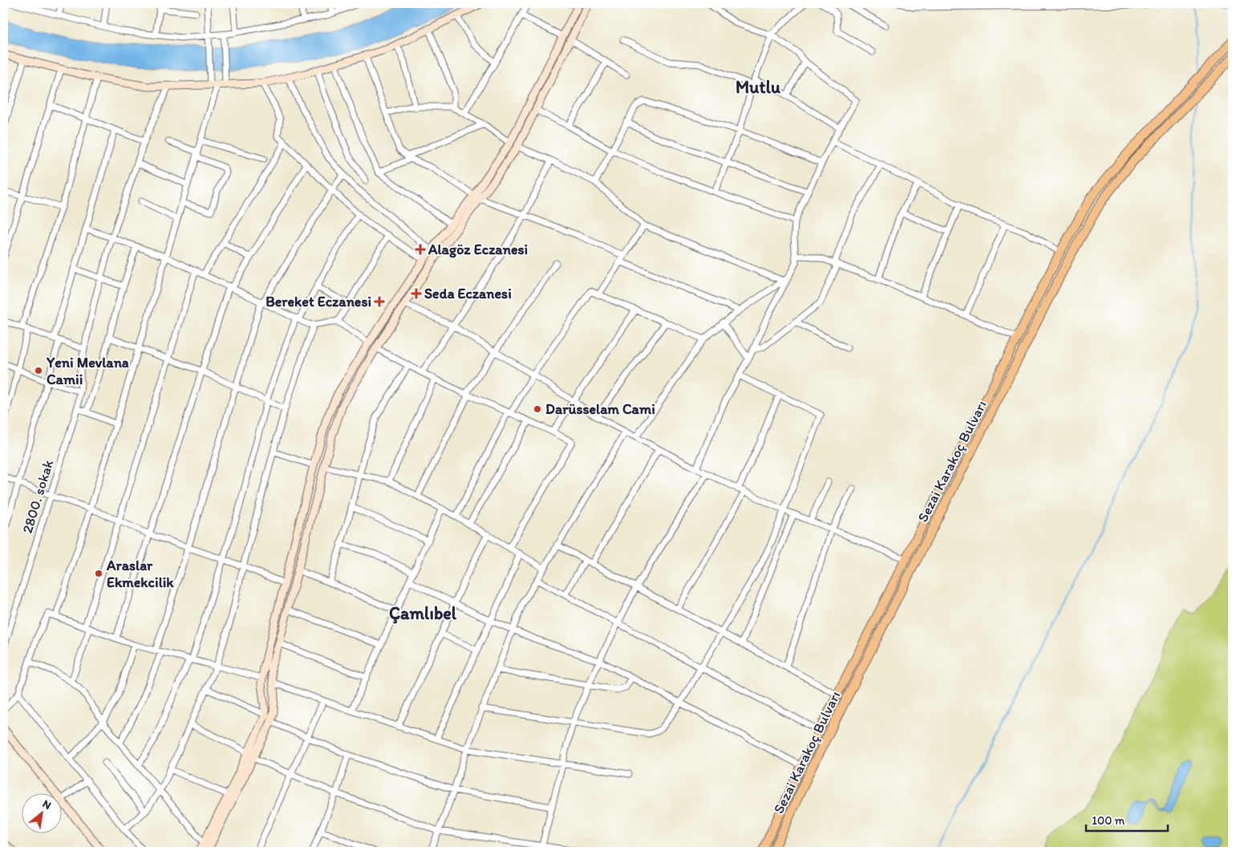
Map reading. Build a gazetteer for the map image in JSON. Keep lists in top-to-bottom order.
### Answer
{
  "streets": {
    "main road": ["Sezai Karakoç Bulvarı"],
    "street": ["2800. sokak"]
  },
  "districts": ["Mutlu", "Çamlıbel"],
  "places": {
    "health": ["Alagöz Eczanesi", "Seda Eczanesi", "Bereket Eczanesi"],
    "other": ["Yeni Mevlana Camii", "Darüsselam Cami", "Araslar Ekmekcilik"]
  },
  "scale_bar": "100 m",
  "north": "top right"
}
